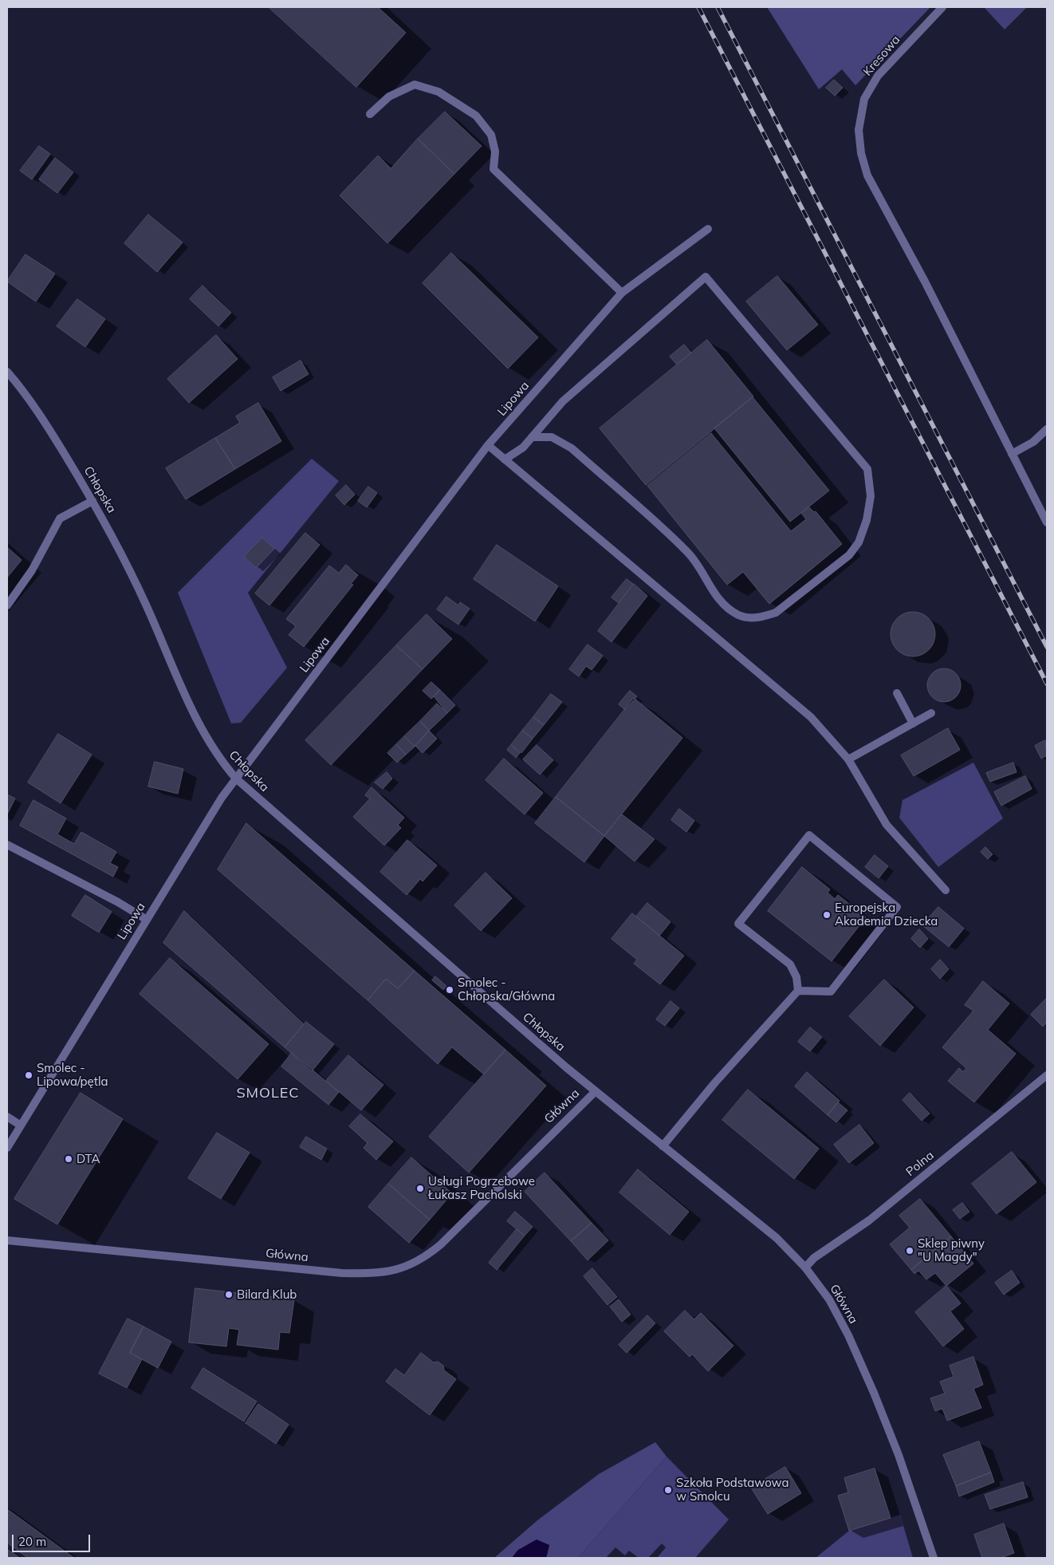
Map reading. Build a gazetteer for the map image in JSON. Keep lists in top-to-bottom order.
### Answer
{
  "streets": {
    "street": [
      "Kresowa",
      "Lipowa",
      "Chłopska",
      "Główna",
      "Polna"
    ]
  },
  "crossings": [
    ["Lipowa", "Chłopska"],
    ["Chłopska", "Główna"],
    ["Główna", "Polna"]
  ],
  "districts": ["SMOLEC"],
  "places": [
    "Europejska Akademia Dziecka",
    "Smolec - Chłopska/Główna",
    "Smolec - Lipowa/pętla",
    "DTA",
    "Usługi Pogrzebowe Łukasz Pacholski",
    "Sklep piwny \"U Magdy\"",
    "Bilard Klub",
    "Szkoła Podstawowa w Smolcu"
  ],
  "scale_bar": "20 m"
}
